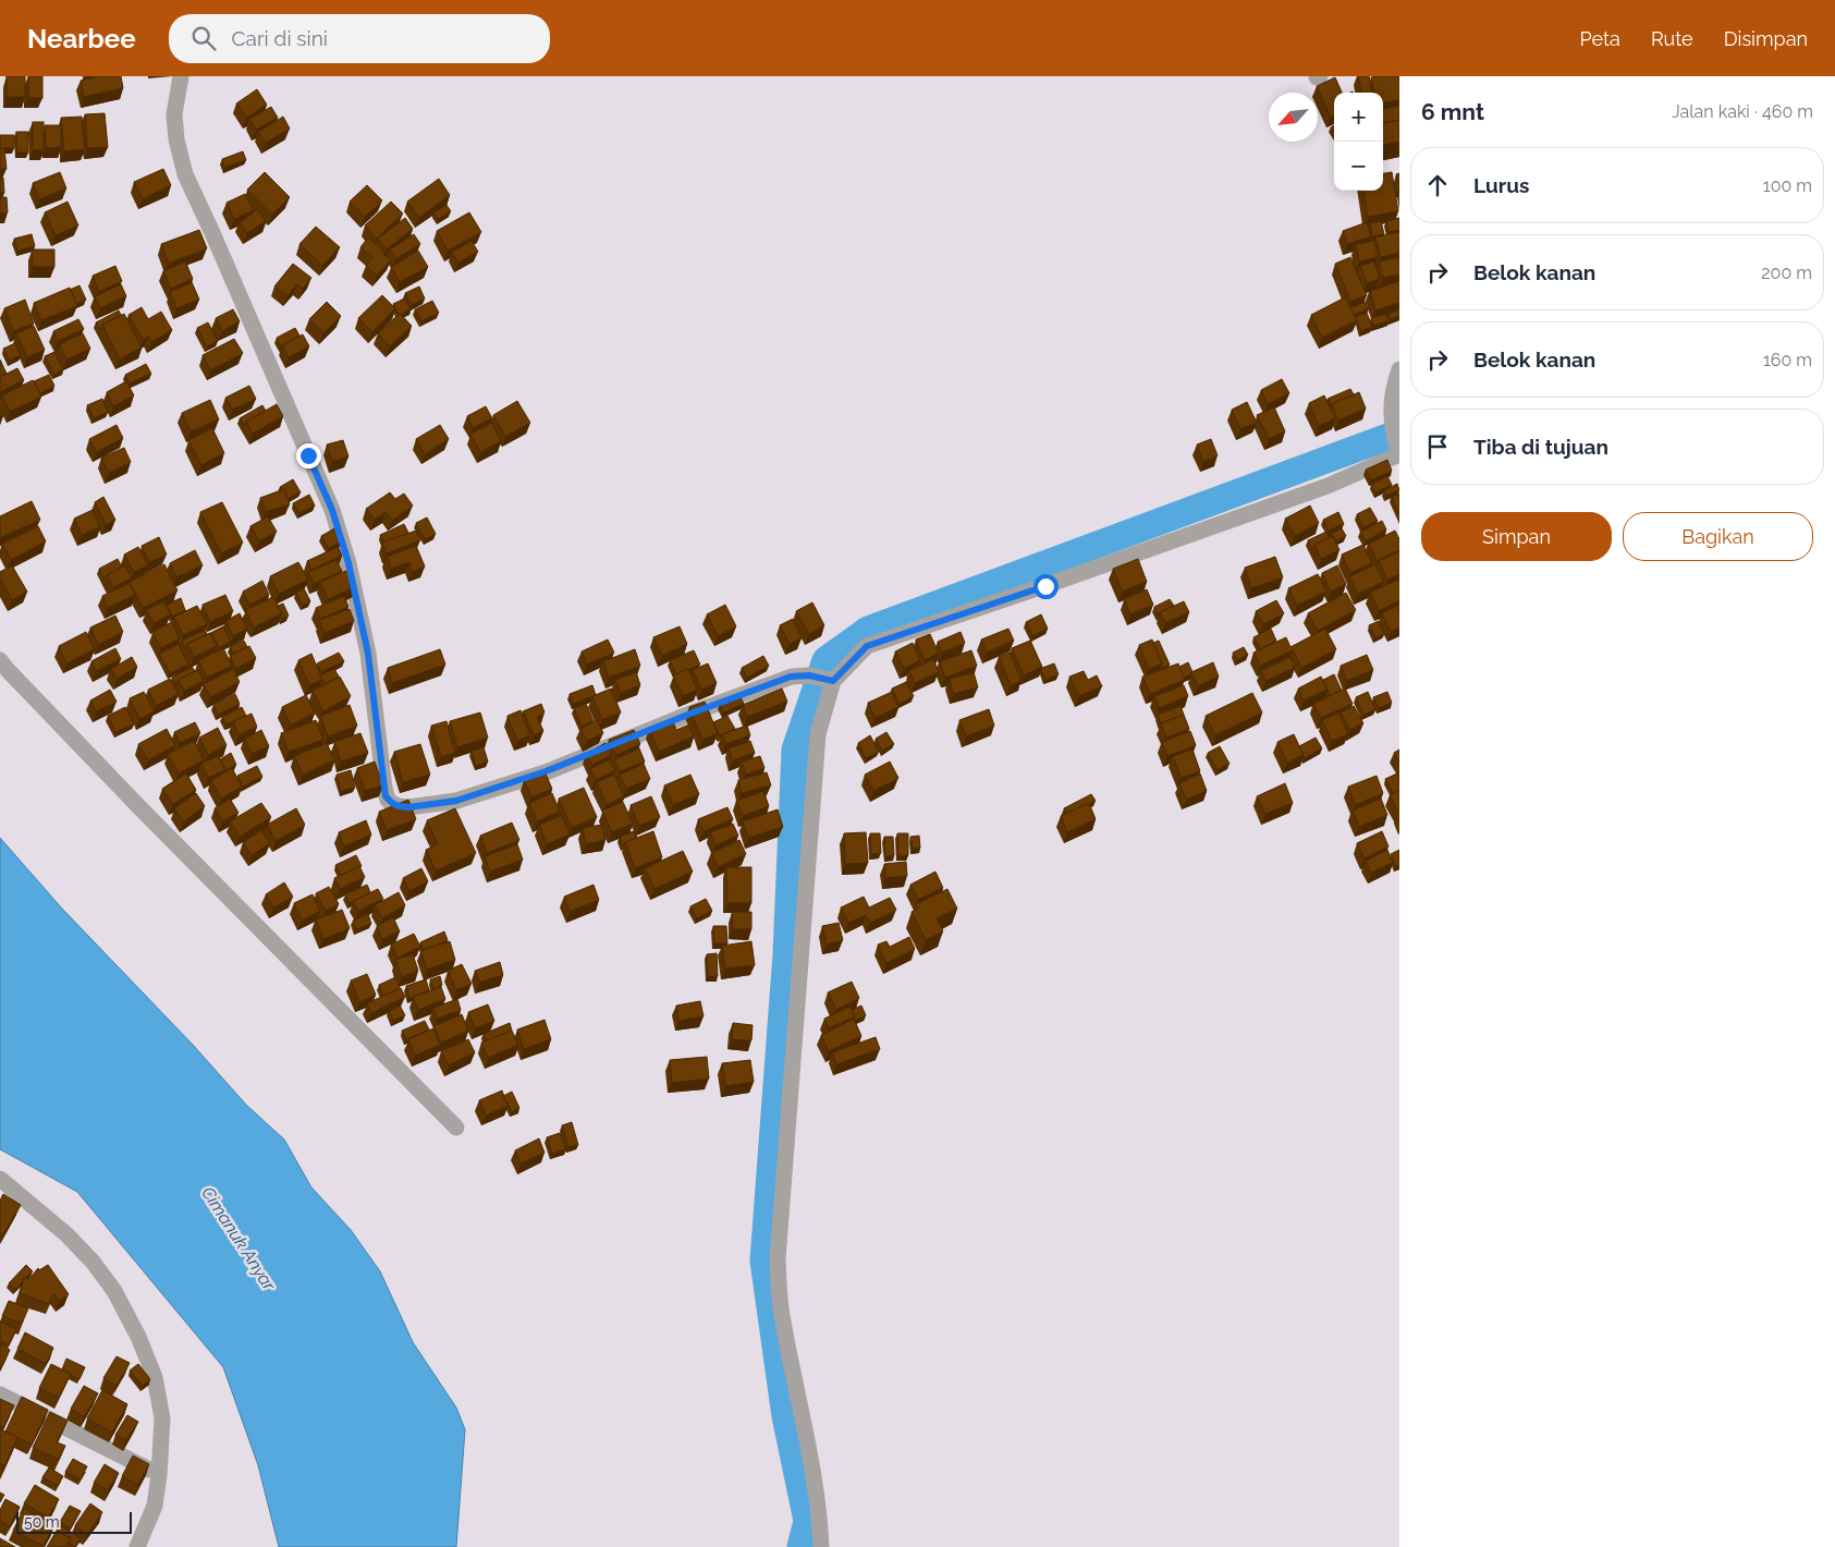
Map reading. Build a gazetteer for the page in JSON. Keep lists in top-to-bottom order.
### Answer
{
  "water": ["Cimanuk Anyar"],
  "scale_bar": "50 m",
  "north": "bottom left",
  "page": {
    "header": "Nearbee",
    "search": "Cari di sini",
    "nav": ["Peta", "Rute", "Disimpan"],
    "heading": ["6 mnt", "Jalan kaki · 460 m"],
    "map_buttons": ["+", "−"],
    "list": [
      ["Lurus", "100 m"],
      ["Belok kanan", "200 m"],
      ["Belok kanan", "160 m"],
      "Tiba di tujuan"
    ],
    "buttons": ["Simpan", "Bagikan"],
    "scale": "50 m"
  }
}
